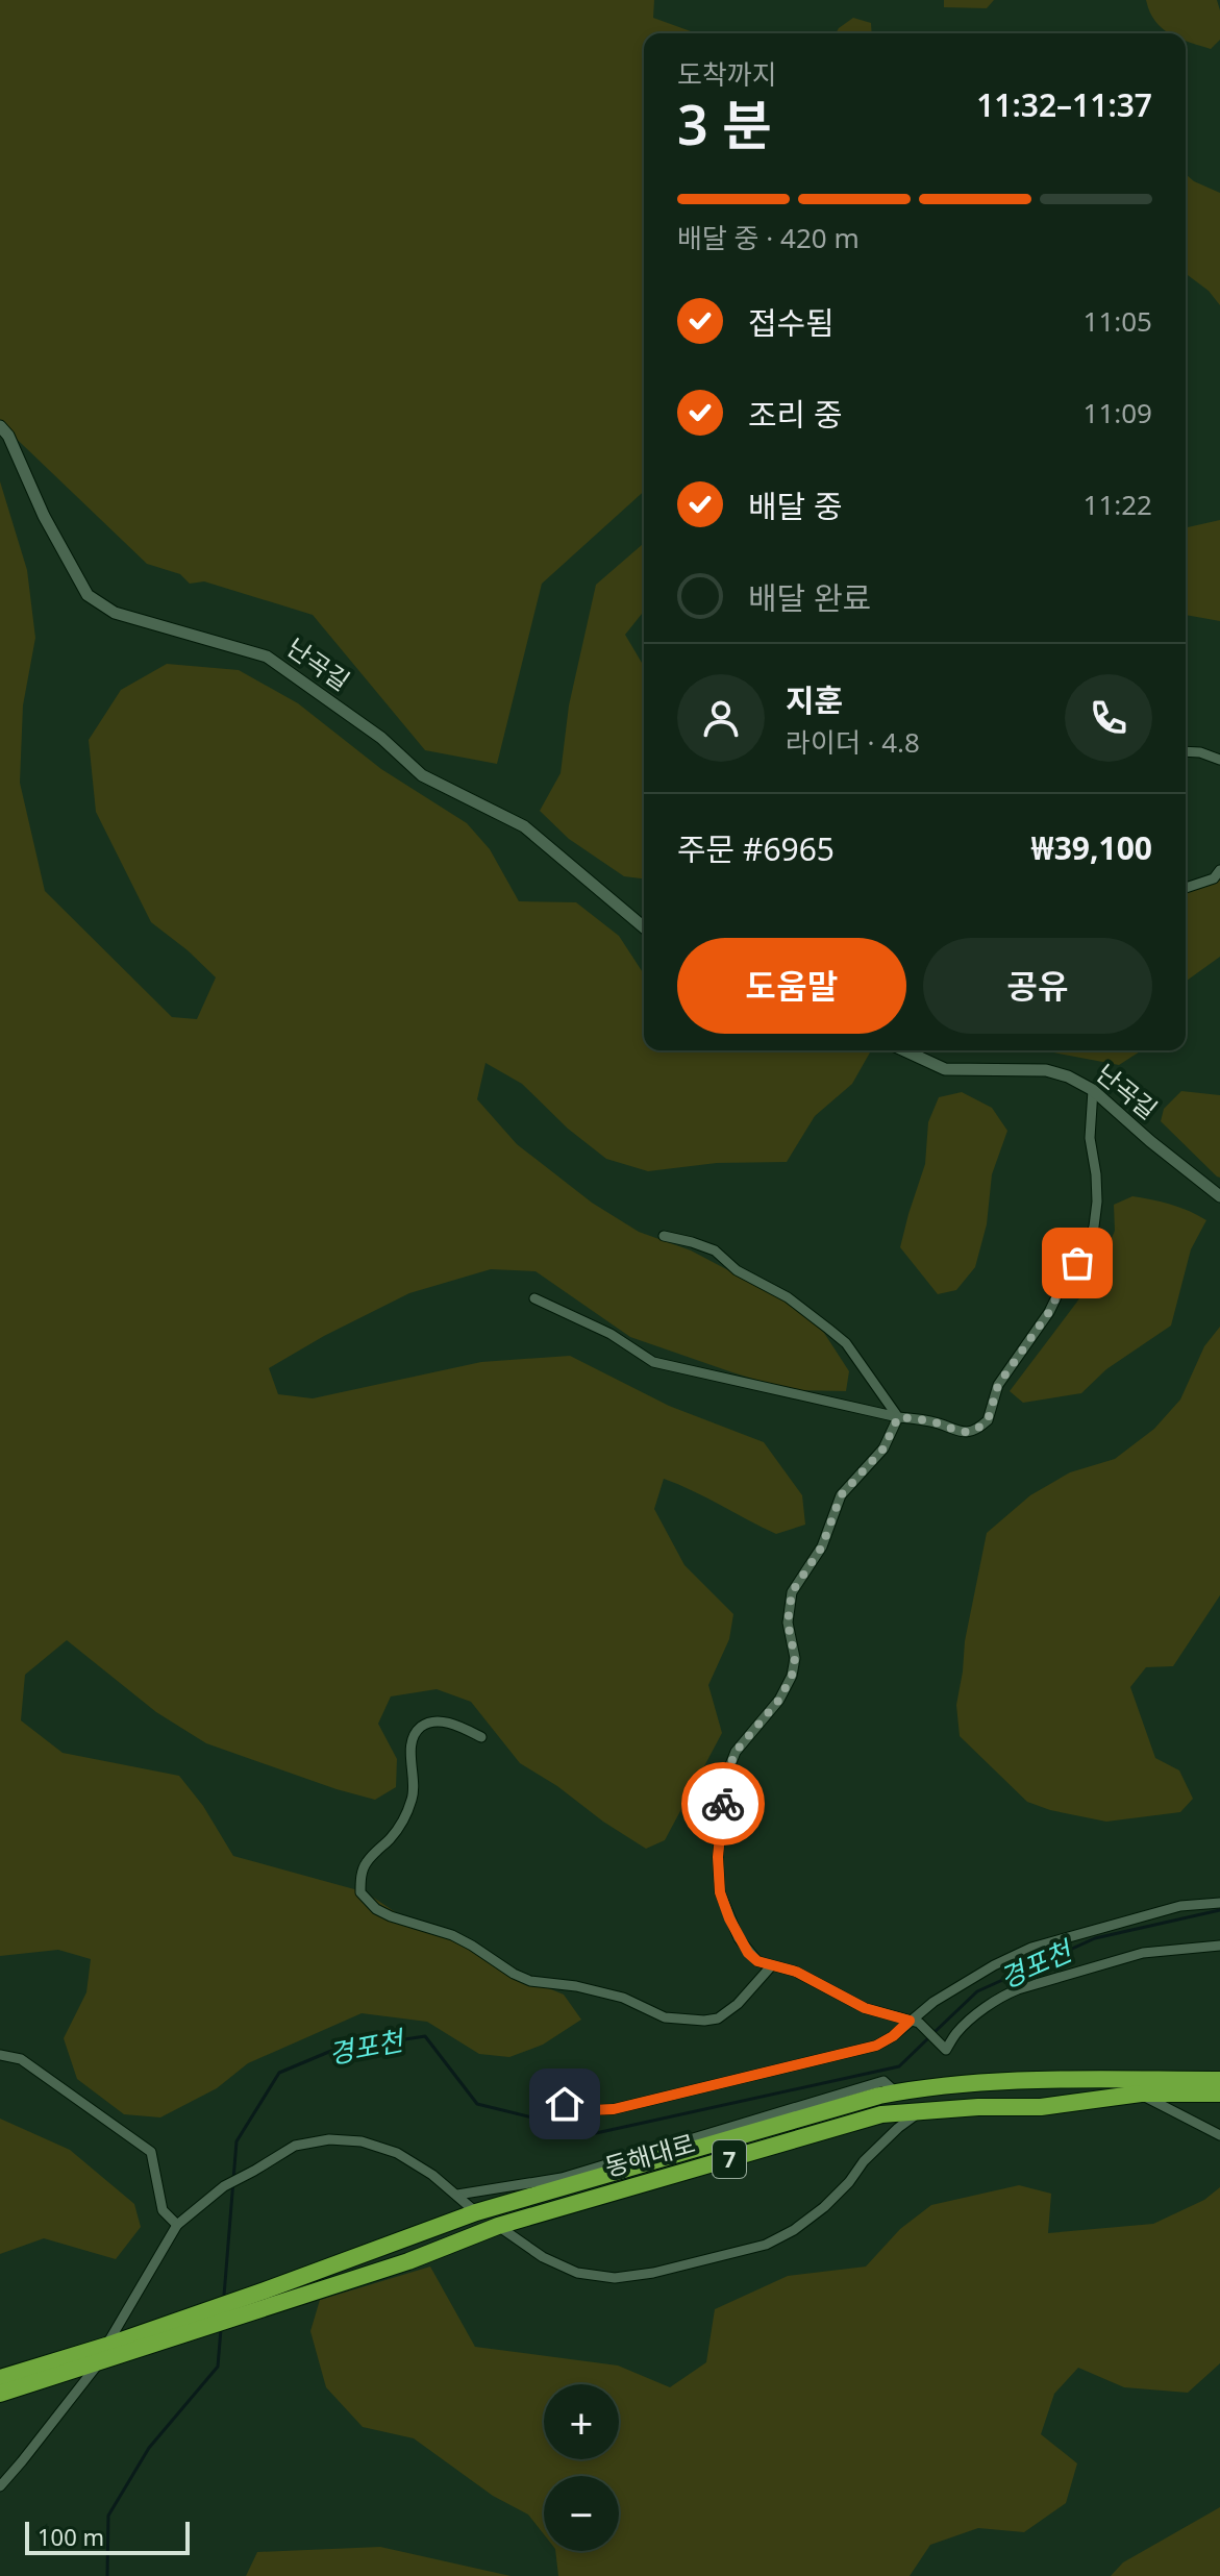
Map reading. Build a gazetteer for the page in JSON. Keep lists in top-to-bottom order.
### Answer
{
  "streets": {
    "highway": ["동해대로", "7"],
    "street": ["난곡길"]
  },
  "crossings": [
    ["동해대로", "7"]
  ],
  "water": ["경포천"],
  "scale_bar": "100 m",
  "page": {
    "heading": ["3 분", "도착까지", "11:32–11:37"],
    "panel": [
      "지훈",
      "라이더 · 4.8",
      "주문 #6965",
      "₩39,100"
    ],
    "bar": "배달 중 · 420 m",
    "list": [
      ["접수됨", "11:05"],
      ["조리 중", "11:09"],
      ["배달 중", "11:22"],
      "배달 완료"
    ],
    "buttons": ["도움말", "공유"],
    "map_buttons": ["+", "−"],
    "scale": "100 m"
  }
}
